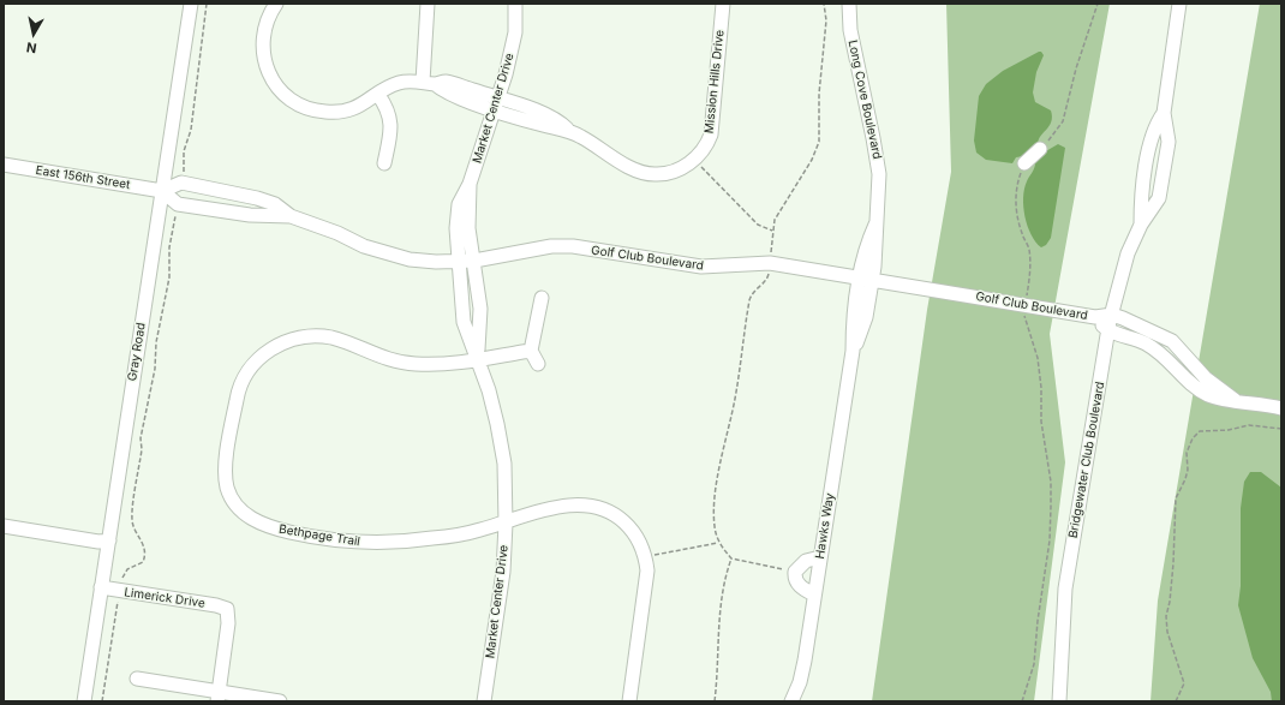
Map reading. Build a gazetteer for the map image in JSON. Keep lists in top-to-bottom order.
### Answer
{
  "streets": {
    "street": [
      "Mission Hills Drive",
      "Long Cove Boulevard",
      "Market Center Drive",
      "East 156th Street",
      "Golf Club Boulevard",
      "Gray Road",
      "Bridgewater Club Boulevard",
      "Hawks Way",
      "Bethpage Trail",
      "Limerick Drive"
    ]
  },
  "crossings": [
    ["Mission Hills Drive", "Market Center Drive"],
    ["Long Cove Boulevard", "Golf Club Boulevard"],
    ["Long Cove Boulevard", "Hawks Way"],
    ["Market Center Drive", "Golf Club Boulevard"],
    ["Market Center Drive", "Bethpage Trail"],
    ["East 156th Street", "Gray Road"],
    ["Golf Club Boulevard", "Bridgewater Club Boulevard"],
    ["Golf Club Boulevard", "Hawks Way"],
    ["Gray Road", "Limerick Drive"]
  ],
  "north": "bottom"
}
